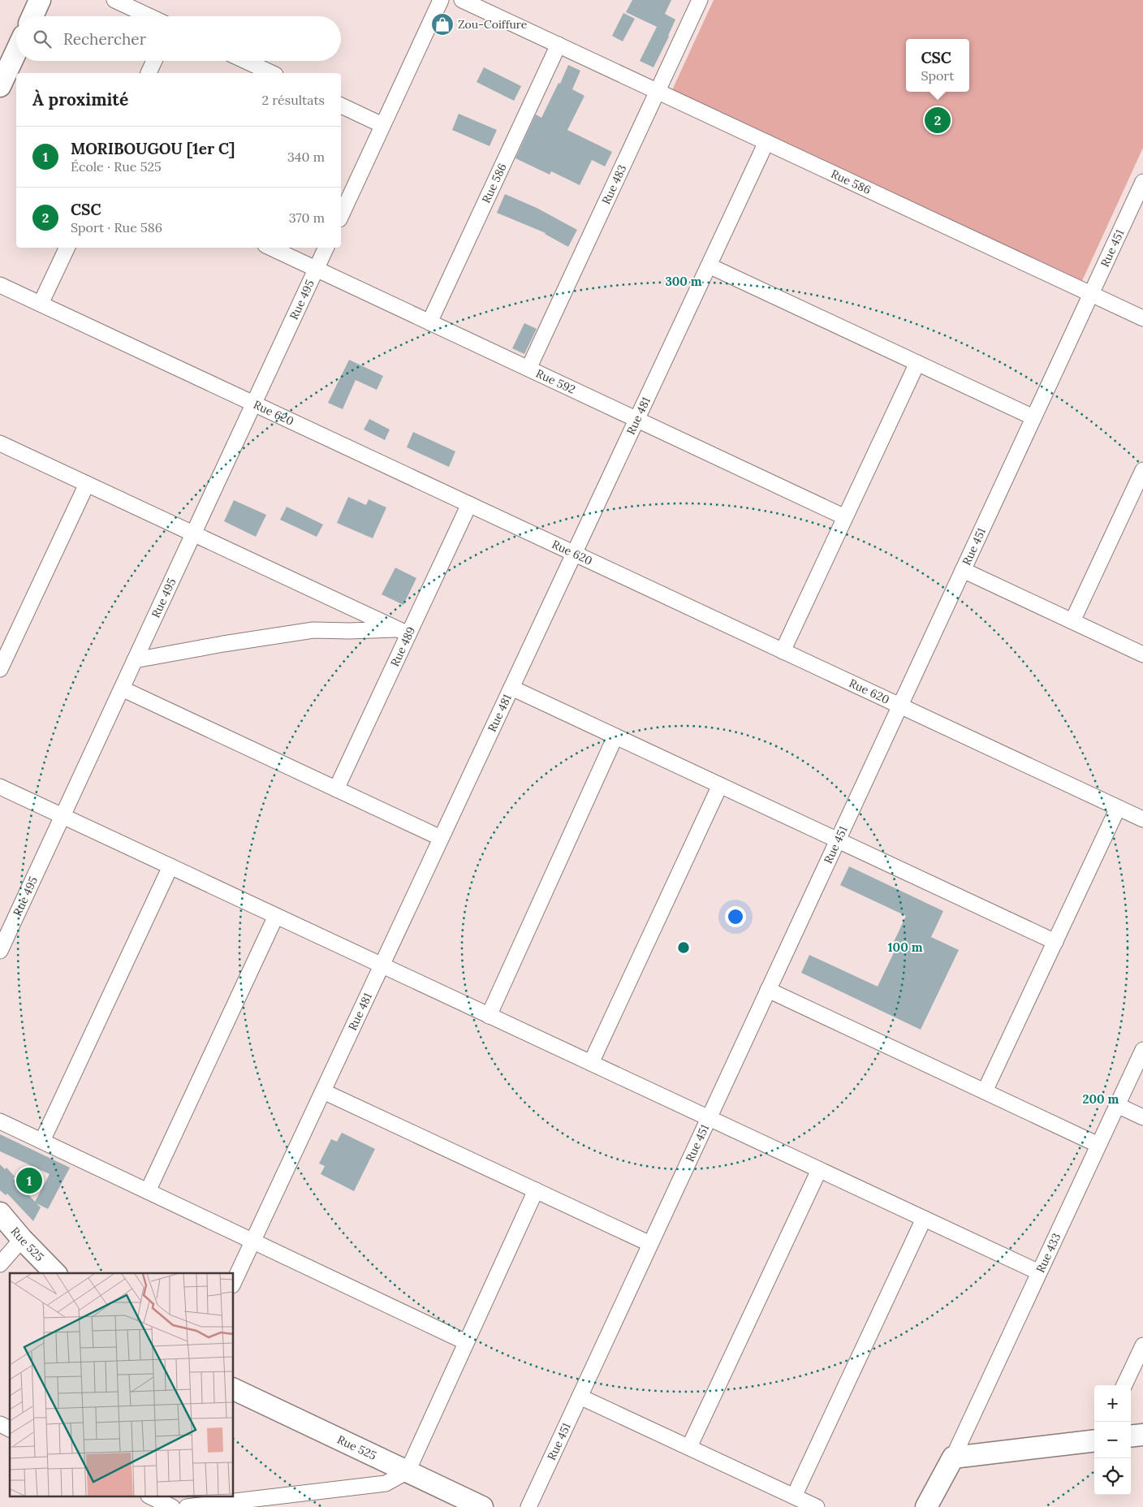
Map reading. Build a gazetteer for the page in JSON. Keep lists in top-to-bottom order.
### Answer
{
  "streets": {
    "main road": ["Rue 525"],
    "street": [
      "Rue 586",
      "Rue 483",
      "Rue 451",
      "Rue 495",
      "Rue 592",
      "Rue 620",
      "Rue 481",
      "Rue 489",
      "Rue 433"
    ]
  },
  "crossings": [
    ["Rue 586", "Rue 483"],
    ["Rue 586", "Rue 451"],
    ["Rue 586", "Rue 592"],
    ["Rue 586", "Rue 481"],
    ["Rue 483", "Rue 592"],
    ["Rue 451", "Rue 620"],
    ["Rue 495", "Rue 592"],
    ["Rue 495", "Rue 620"],
    ["Rue 592", "Rue 481"],
    ["Rue 620", "Rue 481"],
    ["Rue 620", "Rue 489"]
  ],
  "places": {
    "shop": ["Zou-Coiffure"]
  },
  "page": {
    "search": "Rechercher",
    "popup": ["CSC", "Sport"],
    "heading": ["À proximité", "2 résultats"],
    "pins": ["2", "1"],
    "list": [
      {
        "mark": "1",
        "name": "MORIBOUGOU [1er C]",
        "note": "École · Rue 525",
        "value": "340 m"
      },
      {
        "mark": "2",
        "name": "CSC",
        "note": "Sport · Rue 586",
        "value": "370 m"
      }
    ],
    "map_buttons": ["+", "−"]
  },
  "rings": ["300 m", "100 m", "200 m"]
}
